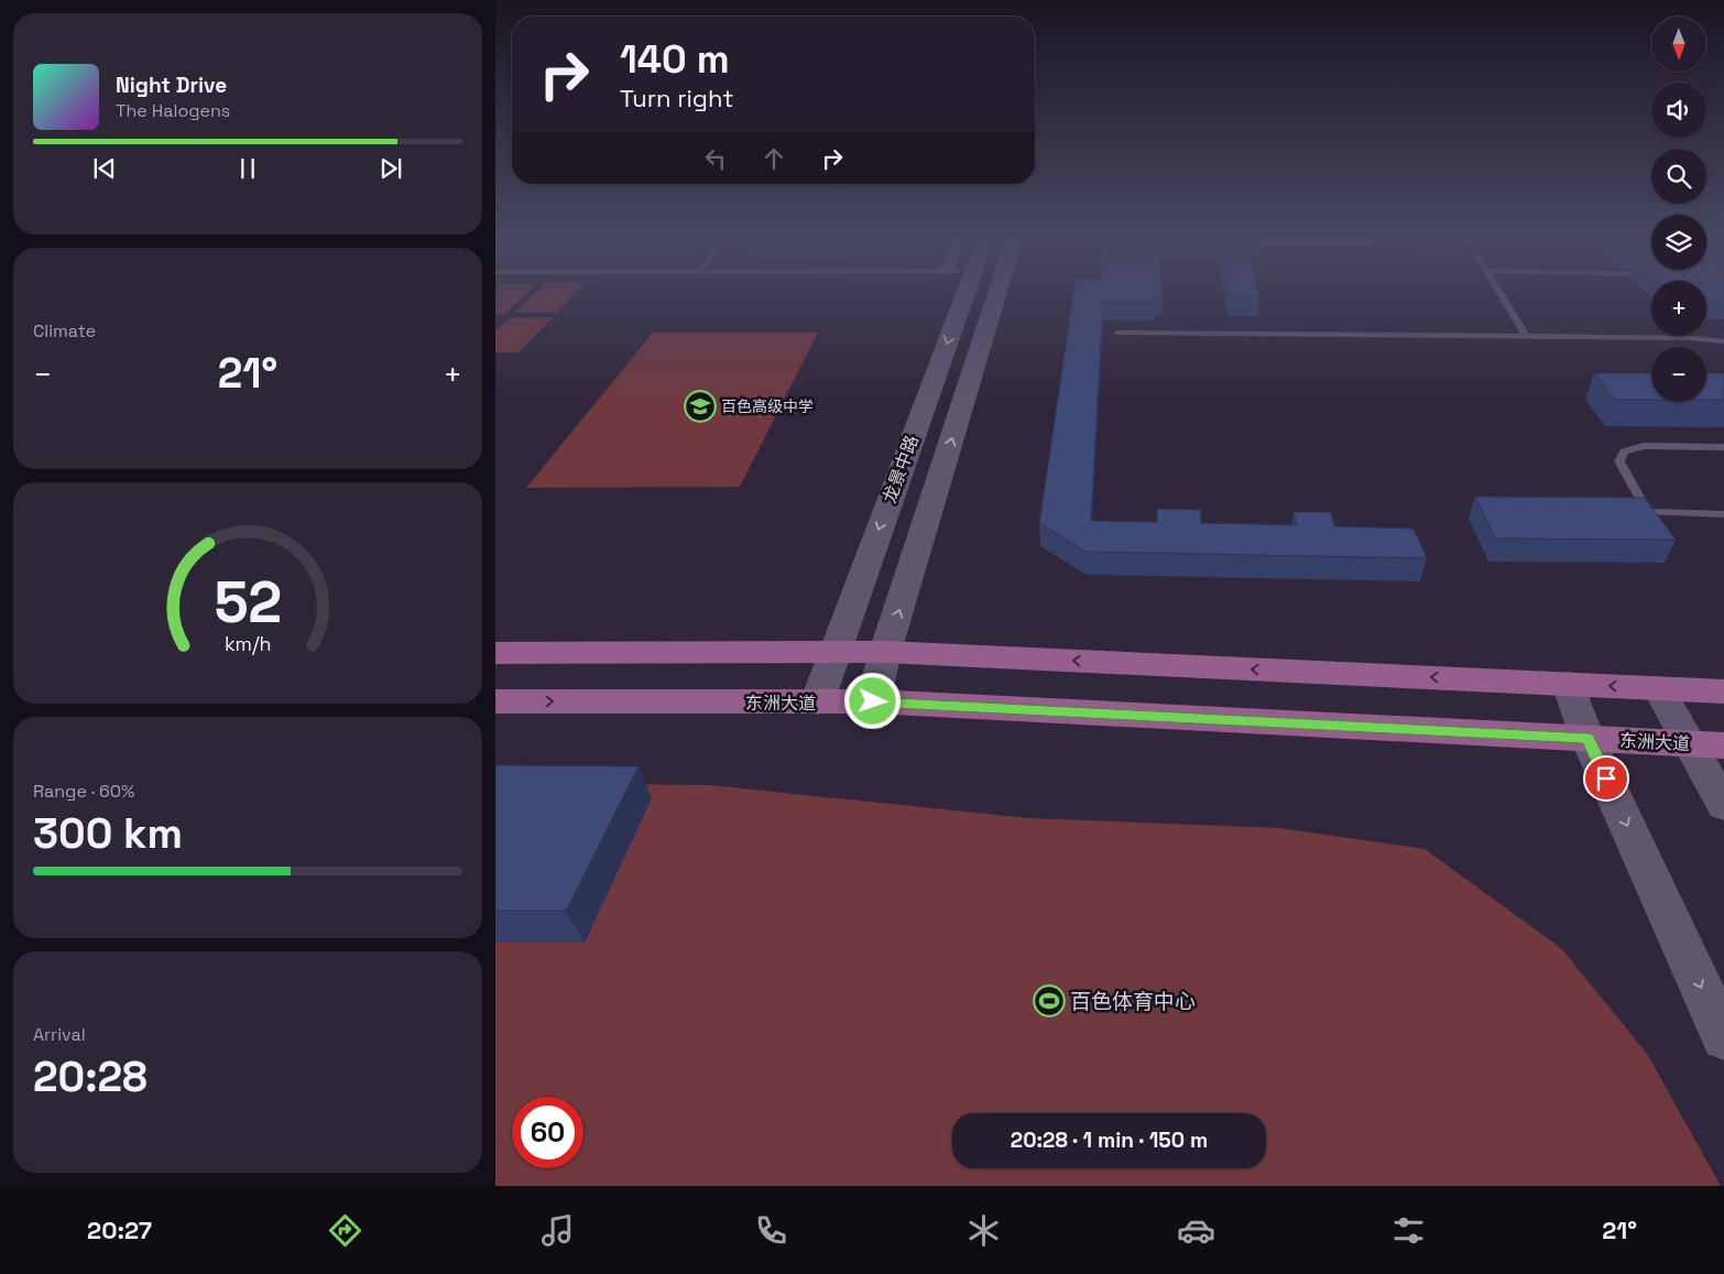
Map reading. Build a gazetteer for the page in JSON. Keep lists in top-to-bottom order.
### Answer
{
  "streets": {
    "main road": ["东洲大道"],
    "street": ["龙景中路"]
  },
  "crossings": [
    ["龙景中路", "东洲大道"]
  ],
  "places": {
    "school or university": ["百色高级中学"],
    "sports": ["百色体育中心"]
  },
  "north": "bottom",
  "page": {
    "map_buttons": ["+", "−"],
    "turn": ["140 m", "Turn right"],
    "song": ["Night Drive", "The Halogens"],
    "tile": [
      "Climate",
      ["Range · 60%", "300 km"],
      ["Arrival", "20:28"]
    ],
    "heat": ["−", "21°", "+"],
    "limit": "60",
    "trip": "20:28 · 1 min · 150 m",
    "tabs": ["20:27", "21°"],
    "gauge": ["52", "km/h"]
  }
}
